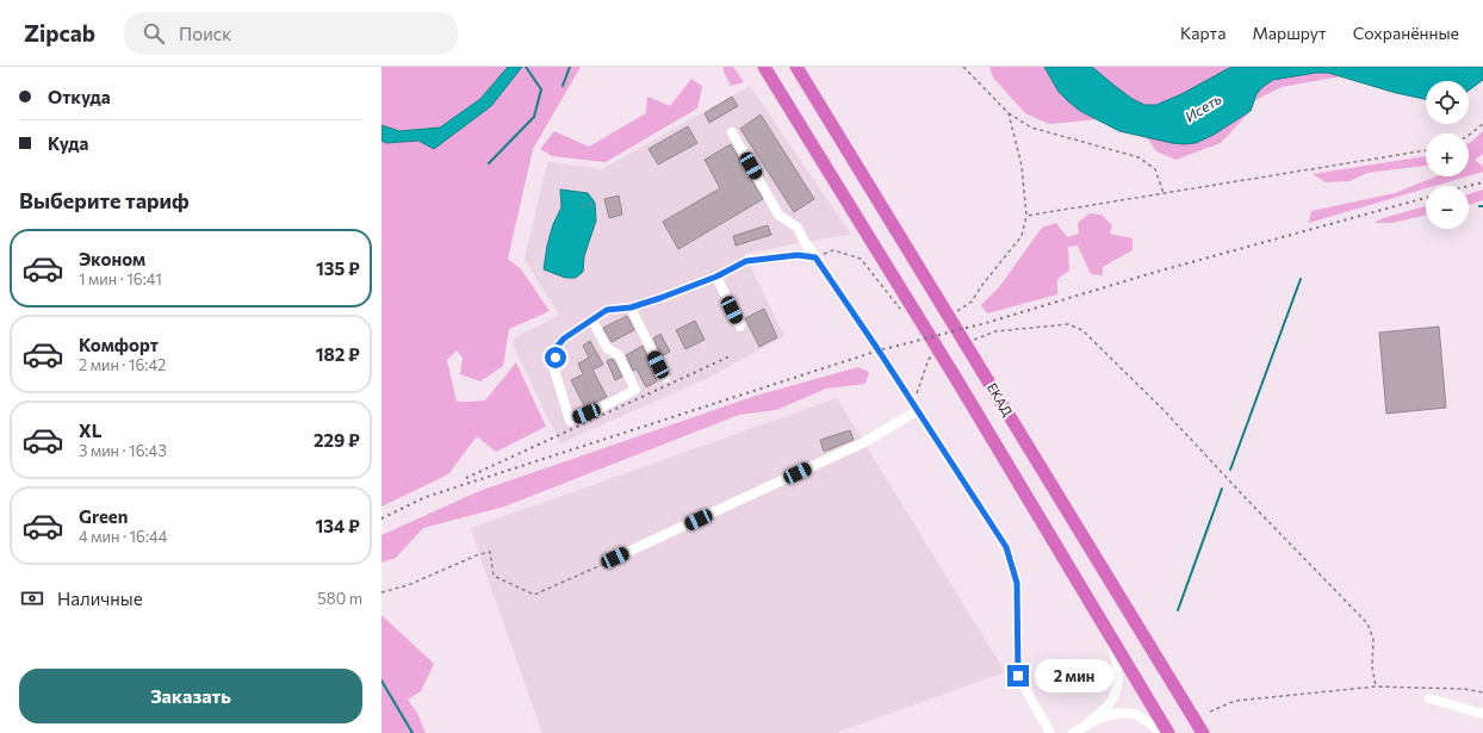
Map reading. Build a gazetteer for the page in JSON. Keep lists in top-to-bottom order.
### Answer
{
  "streets": {
    "highway": ["ЕКАД"]
  },
  "water": ["Исеть"],
  "page": {
    "header": "Zipcab",
    "search": "Поиск",
    "nav": ["Карта", "Маршрут", "Сохранённые"],
    "banner": ["Откуда", "Куда"],
    "map_buttons": ["+", "−"],
    "heading": "Выберите тариф",
    "list": [
      {
        "name": "Эконом",
        "note": "1 мин · 16:41",
        "value": "135 ₽"
      },
      {
        "name": "Комфорт",
        "note": "2 мин · 16:42",
        "value": "182 ₽"
      },
      {
        "name": "XL",
        "note": "3 мин · 16:43",
        "value": "229 ₽"
      },
      {
        "name": "Green",
        "note": "4 мин · 16:44",
        "value": "134 ₽"
      }
    ],
    "pay": ["Наличные", "580 m"],
    "buttons": "Заказать",
    "bubble": "2 мин"
  }
}
